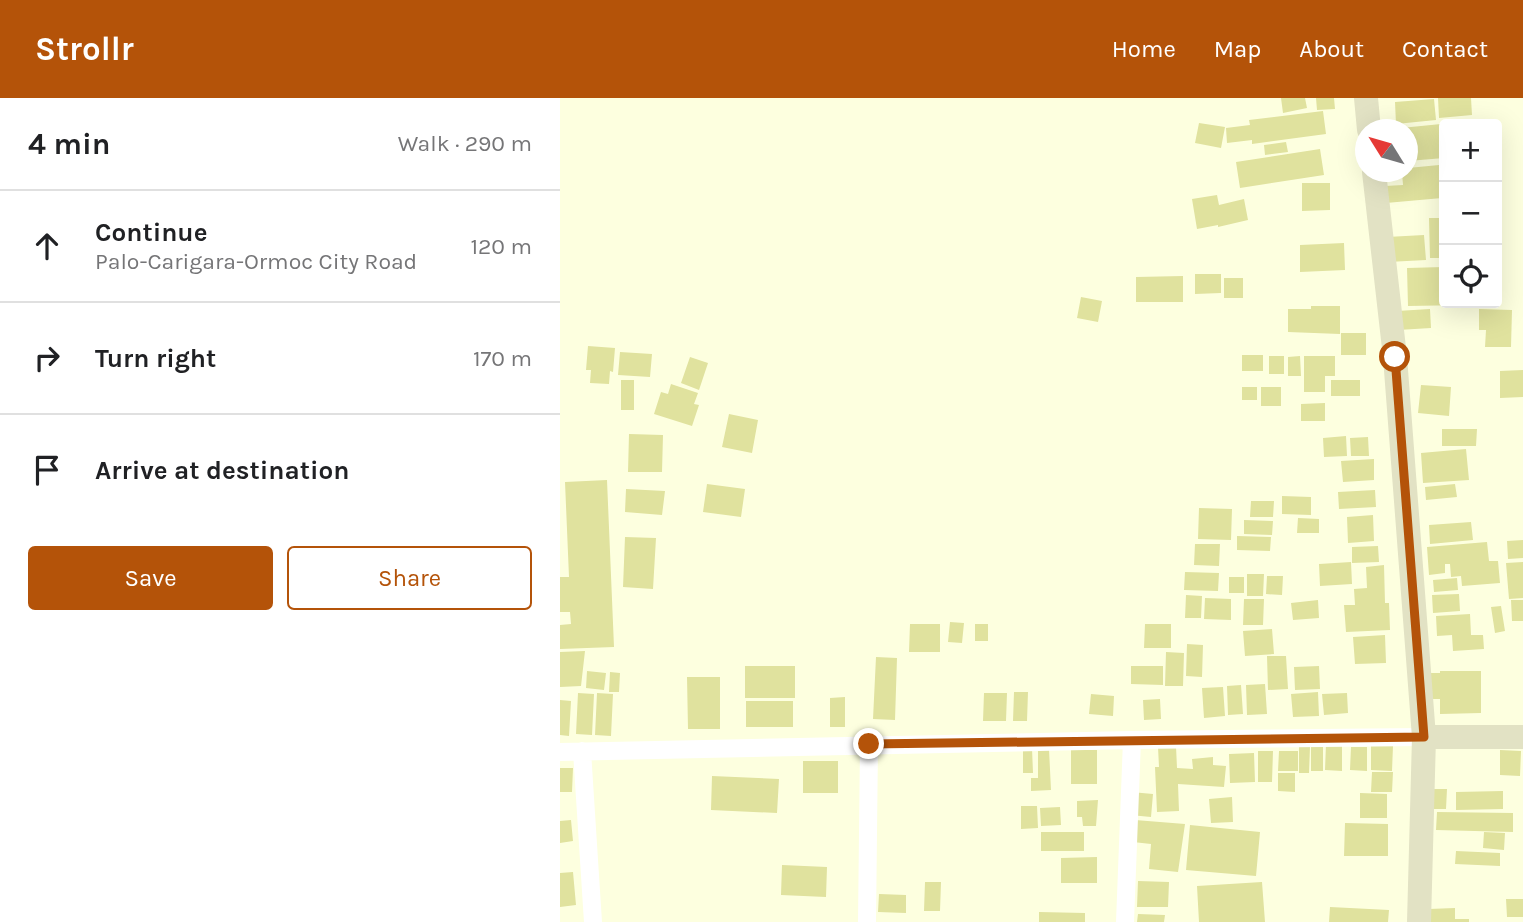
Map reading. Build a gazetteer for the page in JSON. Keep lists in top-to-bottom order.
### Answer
{
  "north": "top left",
  "page": {
    "header": "Strollr",
    "nav": [
      "Home",
      "Map",
      "About",
      "Contact"
    ],
    "heading": ["4 min", "Walk · 290 m"],
    "map_buttons": ["+", "−"],
    "list": [
      ["Continue", "Palo-Carigara-Ormoc City Road", "120 m"],
      ["Turn right", "170 m"],
      "Arrive at destination"
    ],
    "buttons": ["Save", "Share"]
  }
}
